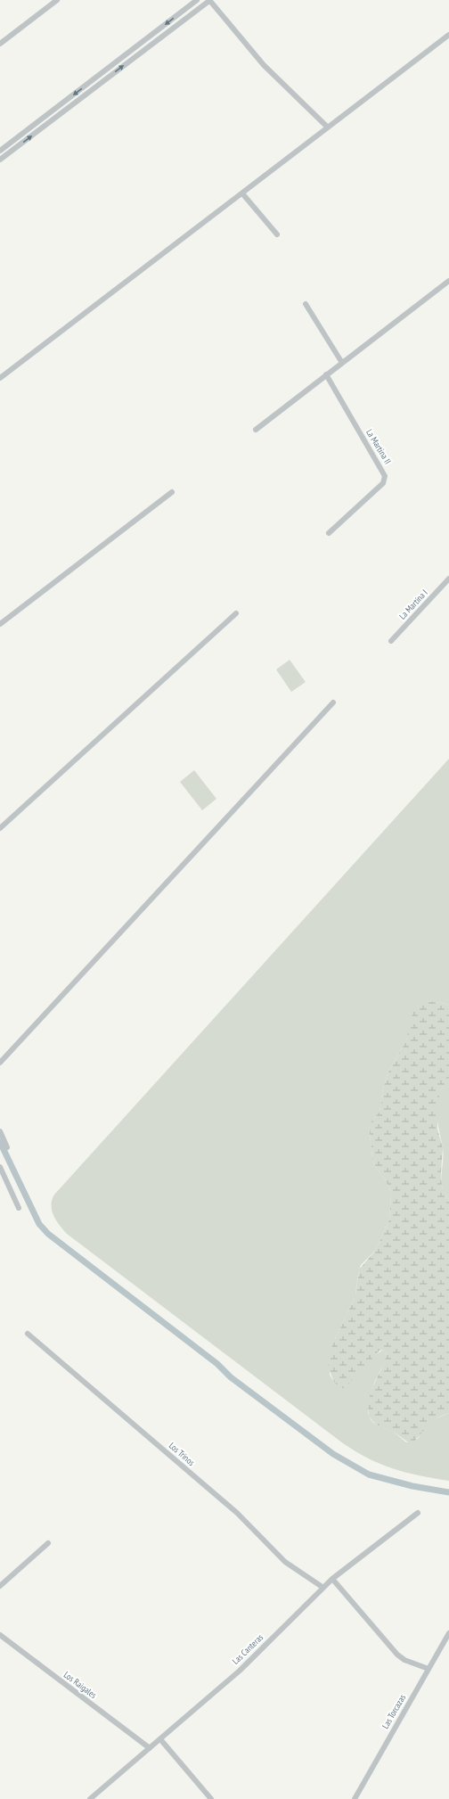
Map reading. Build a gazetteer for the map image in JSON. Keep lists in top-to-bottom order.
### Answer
{
  "streets": {
    "street": [
      "La Martina II",
      "La Martina I",
      "Los Trinos",
      "Las Canteras",
      "Los Raigales",
      "Las Torcazas"
    ]
  },
  "crossings": [
    ["Los Trinos", "Las Canteras"],
    ["Las Canteras", "Los Raigales"]
  ]
}
